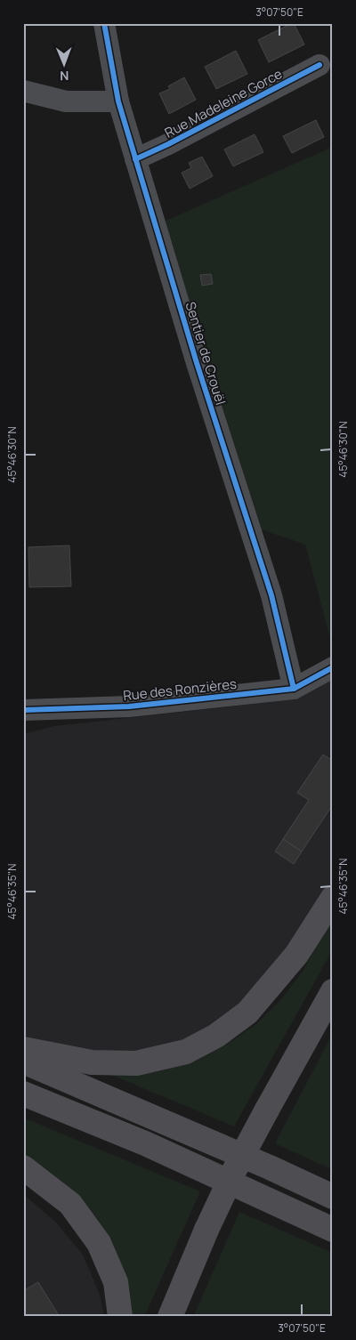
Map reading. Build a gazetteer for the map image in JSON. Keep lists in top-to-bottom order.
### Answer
{
  "streets": {
    "street": ["Rue Madeleine Gorce", "Sentier de Crouël", "Rue des Ronzières"]
  },
  "crossings": [
    ["Rue Madeleine Gorce", "Sentier de Crouël"],
    ["Sentier de Crouël", "Rue des Ronzières"]
  ],
  "north": "bottom",
  "coordinates": ["3°07'50\"E", "45°46'30\"N", "45°46'35\"N"]
}
